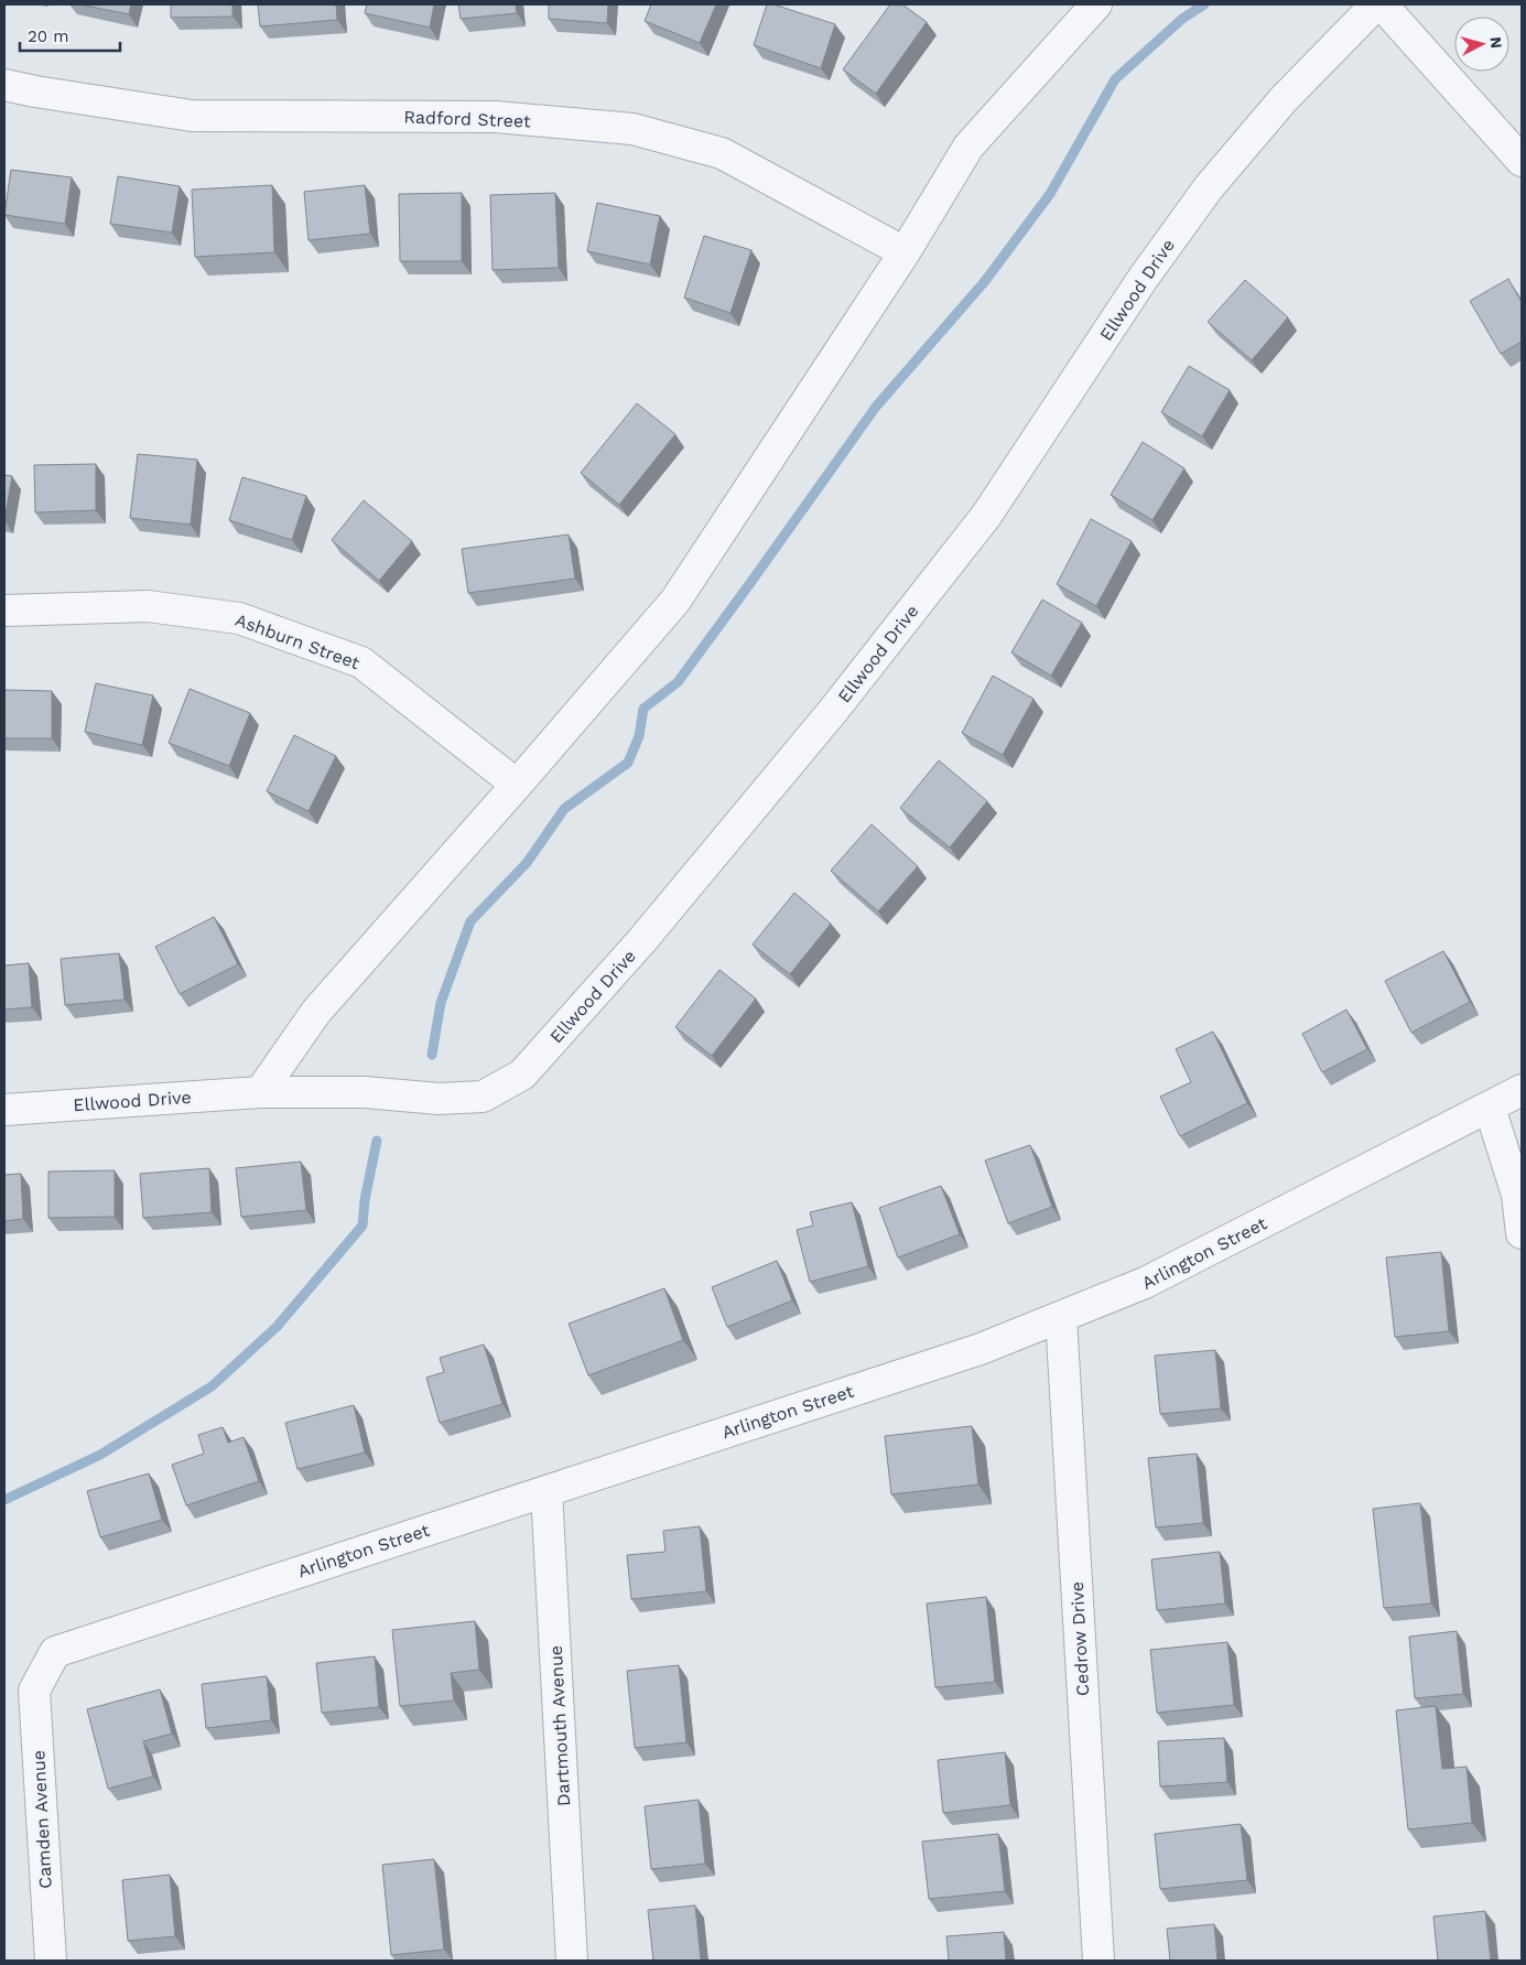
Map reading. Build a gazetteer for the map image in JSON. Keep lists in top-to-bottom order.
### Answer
{
  "streets": {
    "street": [
      "Radford Street",
      "Ellwood Drive",
      "Ashburn Street",
      "Arlington Street",
      "Cedrow Drive",
      "Dartmouth Avenue",
      "Camden Avenue"
    ]
  },
  "crossings": [
    ["Arlington Street", "Cedrow Drive"],
    ["Arlington Street", "Dartmouth Avenue"],
    ["Arlington Street", "Camden Avenue"]
  ],
  "scale_bar": "20 m",
  "north": "right"
}
